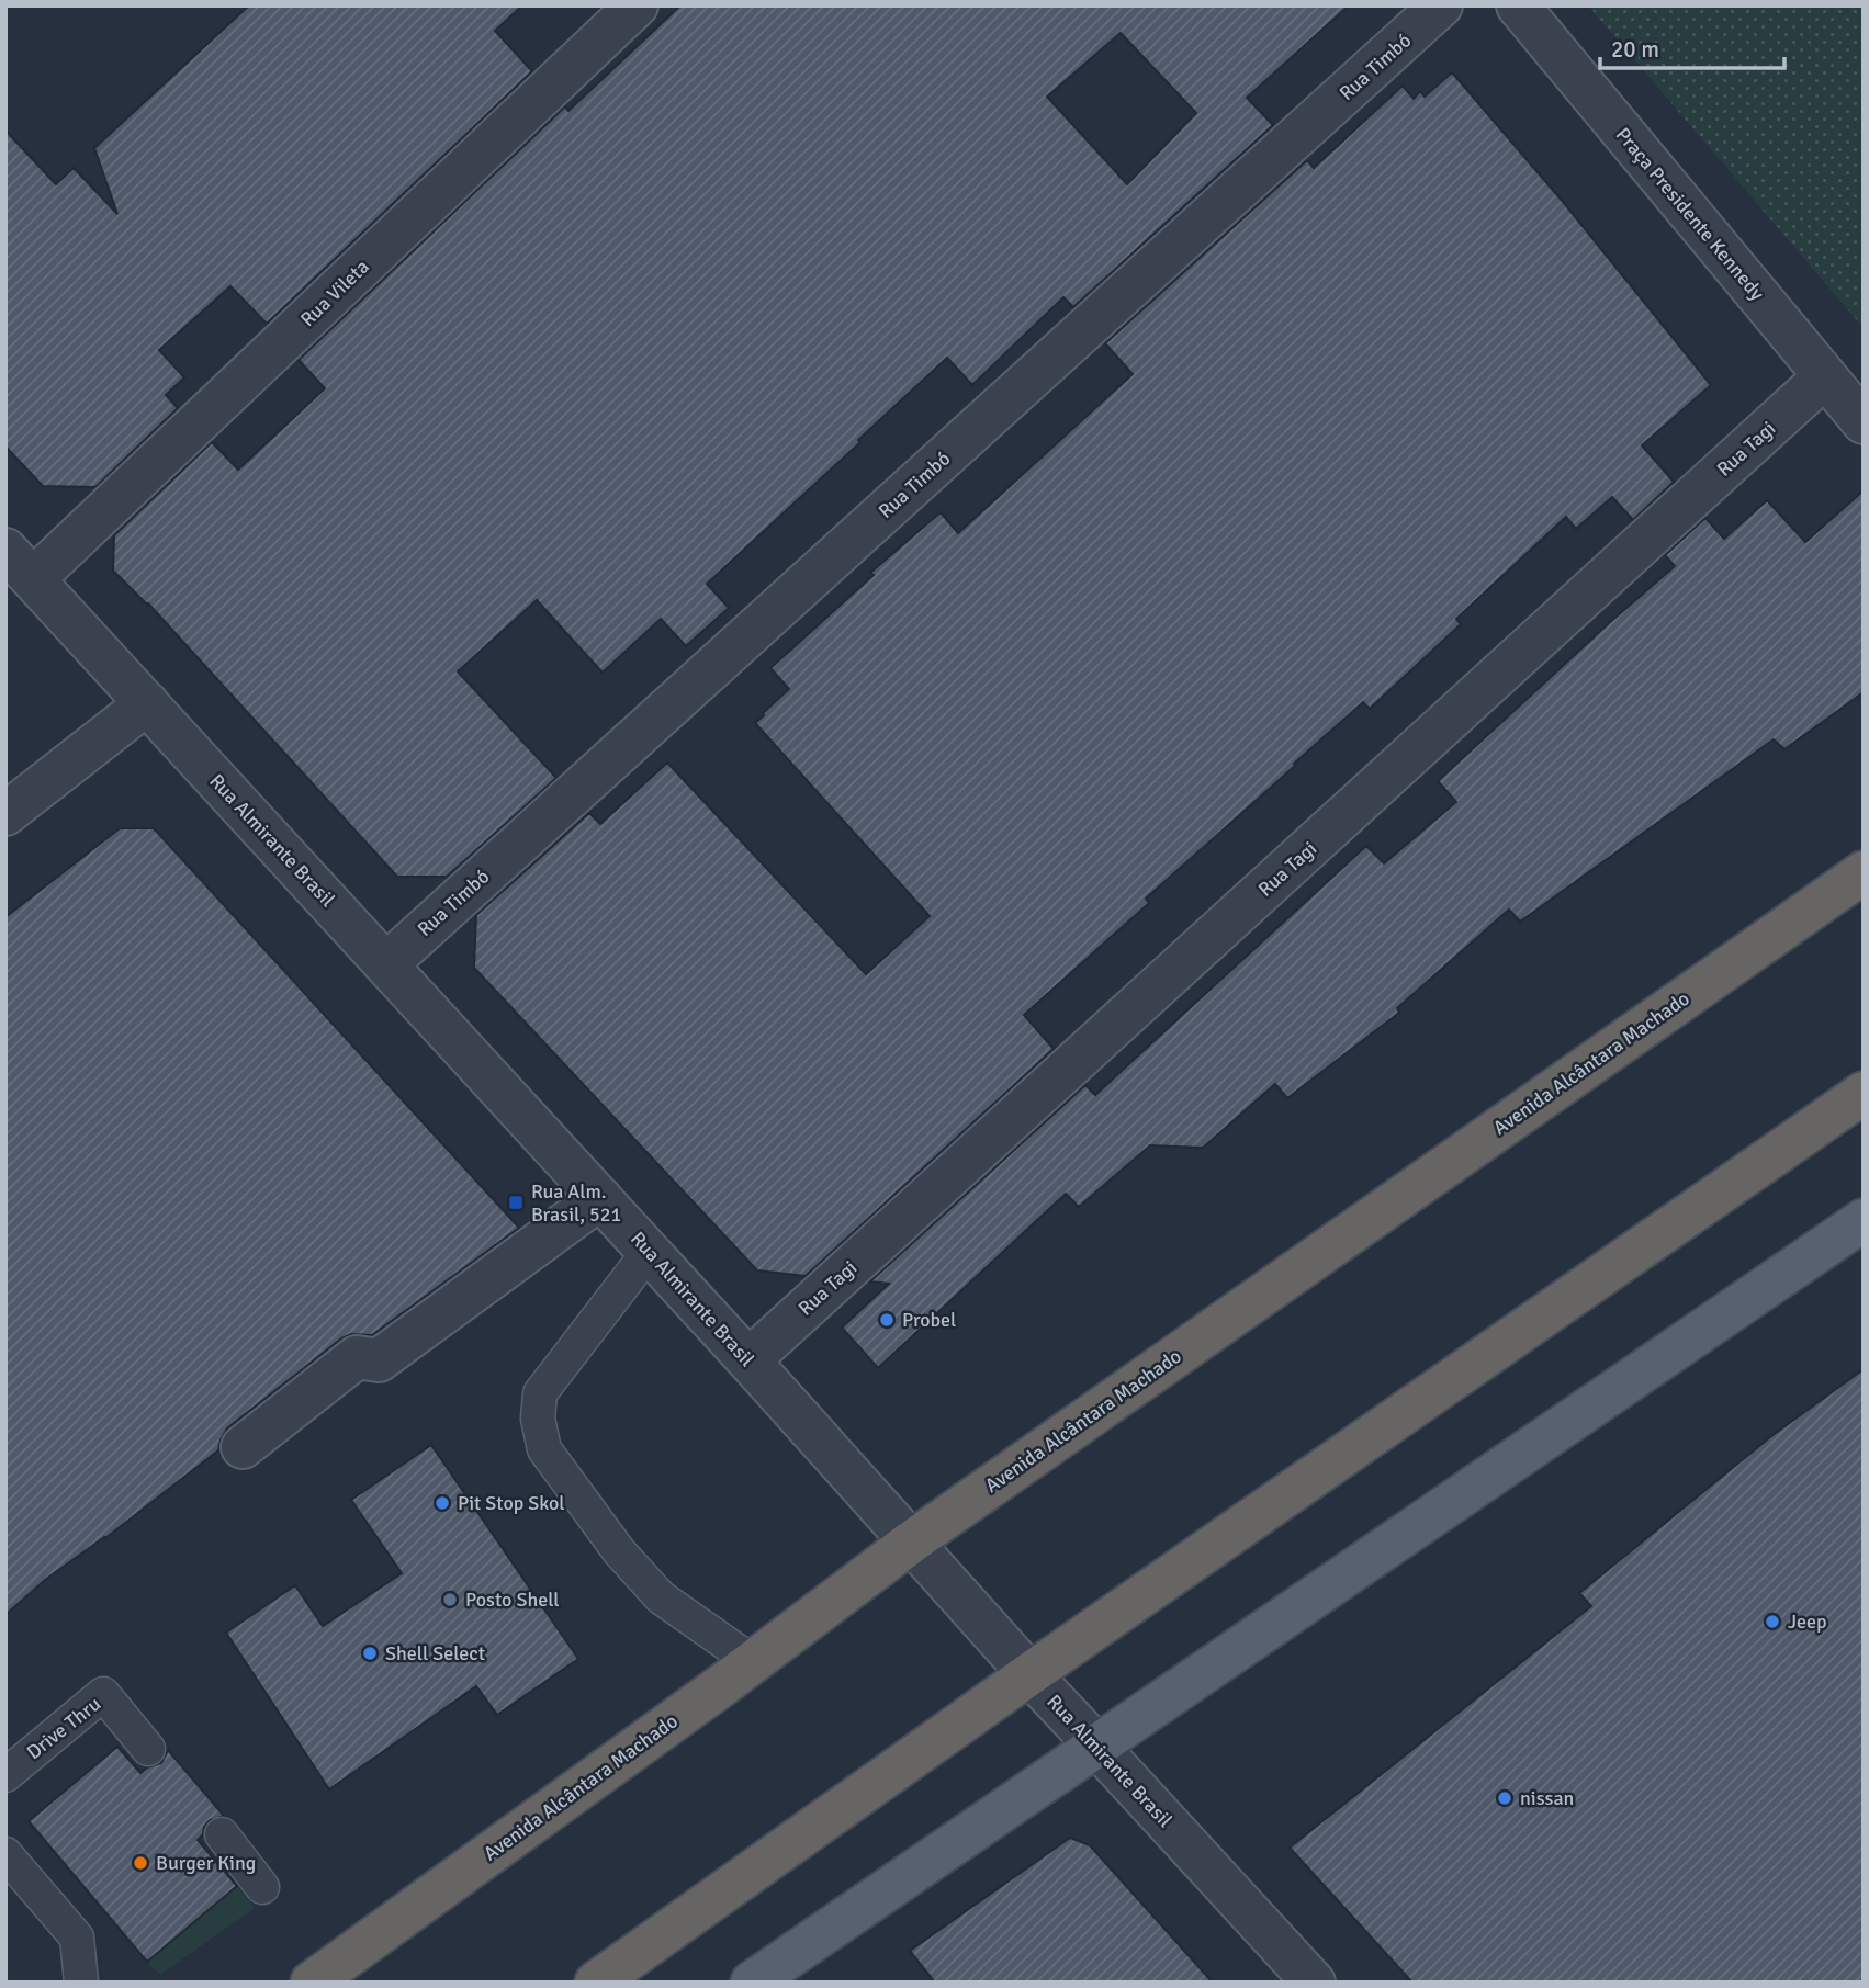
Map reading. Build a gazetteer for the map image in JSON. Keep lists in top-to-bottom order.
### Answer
{
  "streets": {
    "highway": ["Avenida Alcântara Machado"],
    "street": [
      "Rua Timbó",
      "Praça Presidente Kennedy",
      "Rua Vileta",
      "Rua Tagi",
      "Rua Almirante Brasil"
    ],
    "lane": ["Drive Thru"]
  },
  "crossings": [
    ["Rua Timbó", "Rua Almirante Brasil"],
    ["Praça Presidente Kennedy", "Rua Tagi"],
    ["Rua Vileta", "Rua Almirante Brasil"],
    ["Rua Tagi", "Rua Almirante Brasil"],
    ["Rua Almirante Brasil", "Avenida Alcântara Machado"]
  ],
  "places": {
    "transit": ["Rua Alm. Brasil, 521"],
    "other": [
      "Probel",
      "Pit Stop Skol",
      "Posto Shell",
      "Jeep",
      "Shell Select",
      "nissan",
      "Burger King"
    ]
  },
  "scale_bar": "20 m"
}
